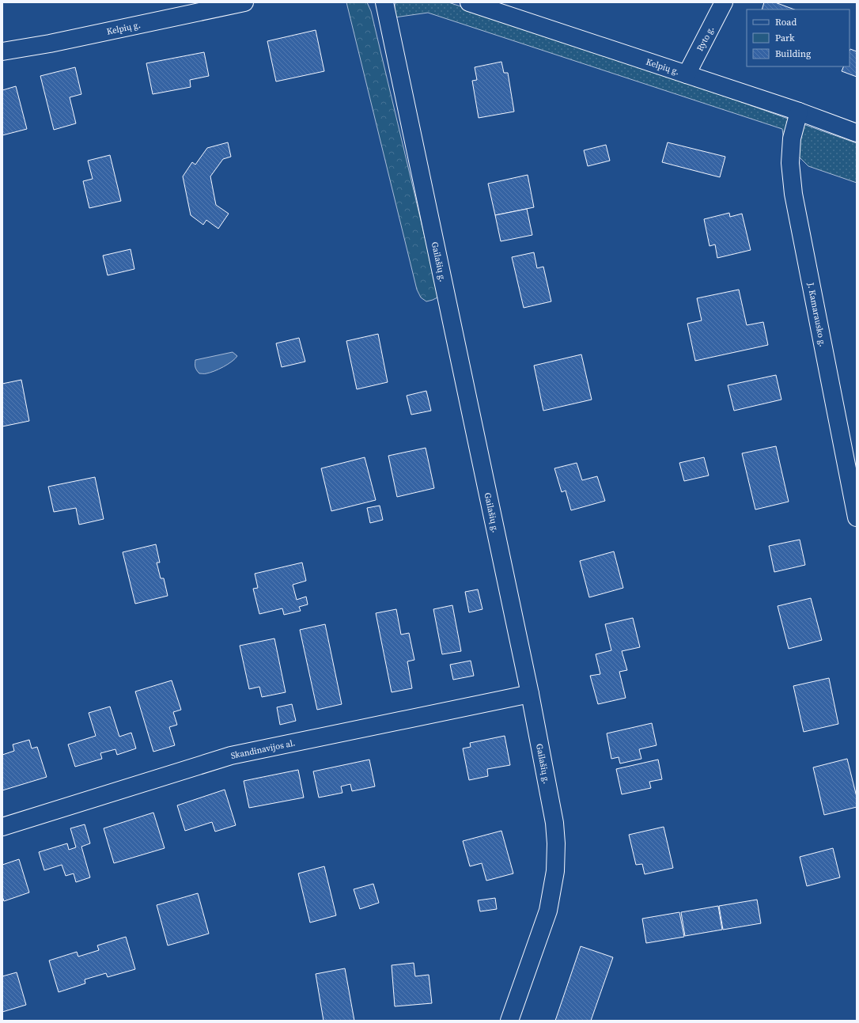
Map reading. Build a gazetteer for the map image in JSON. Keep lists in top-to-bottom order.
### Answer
{
  "streets": {
    "street": [
      "Kelpių g.",
      "Ryto g.",
      "Gailašių g.",
      "J. Kamarausko g.",
      "Skandinavijos al."
    ]
  },
  "crossings": [
    ["Kelpių g.", "Ryto g."],
    ["Kelpių g.", "J. Kamarausko g."],
    ["Gailašių g.", "Skandinavijos al."]
  ],
  "legend": ["Road", "Park", "Building"]
}
